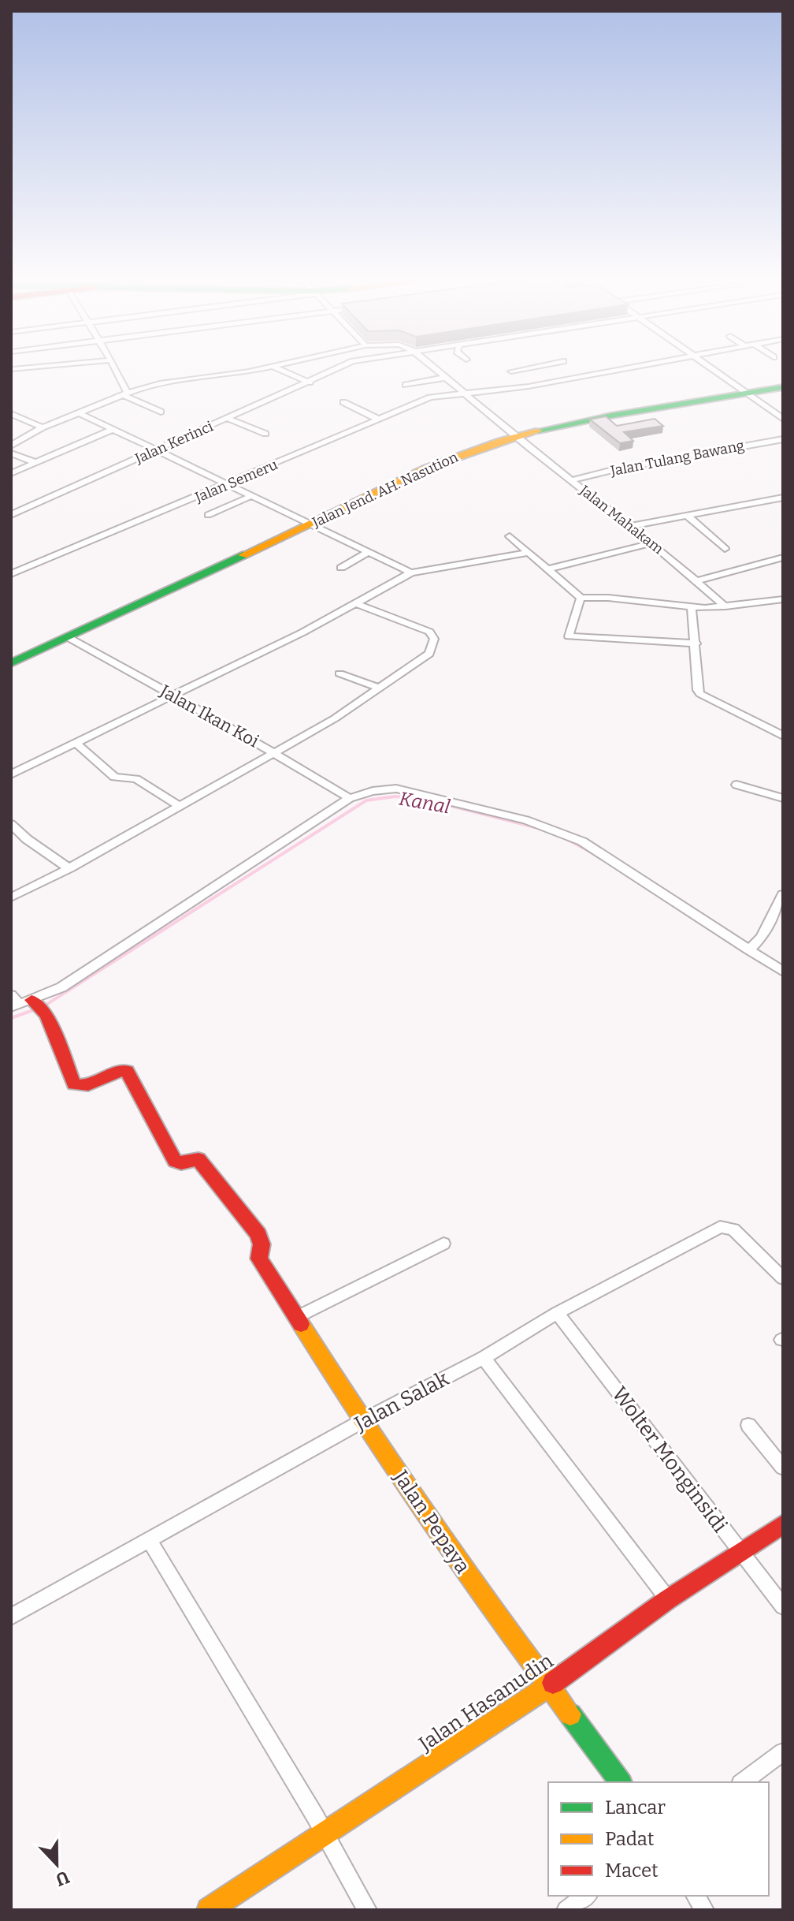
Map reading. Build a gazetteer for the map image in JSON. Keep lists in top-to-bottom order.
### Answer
{
  "streets": {
    "main road": ["Jalan Jend. AH. Nasution", "Jalan Pepaya", "Jalan Hasanudin"],
    "street": [
      "Jalan Kerinci",
      "Jalan Tulang Bawang",
      "Jalan Semeru",
      "Jalan Mahakam",
      "Jalan Ikan Koi",
      "Jalan Salak",
      "Wolter Monginsidi"
    ]
  },
  "crossings": [
    ["Jalan Tulang Bawang", "Jalan Mahakam"],
    ["Jalan Semeru", "Jalan Mahakam"],
    ["Jalan Jend. AH. Nasution", "Jalan Mahakam"],
    ["Jalan Jend. AH. Nasution", "Jalan Ikan Koi"],
    ["Jalan Salak", "Wolter Monginsidi"],
    ["Jalan Salak", "Jalan Pepaya"],
    ["Wolter Monginsidi", "Jalan Hasanudin"],
    ["Jalan Pepaya", "Jalan Hasanudin"]
  ],
  "water": ["Kanal"],
  "legend": ["Lancar", "Padat", "Macet"],
  "north": "bottom"
}
